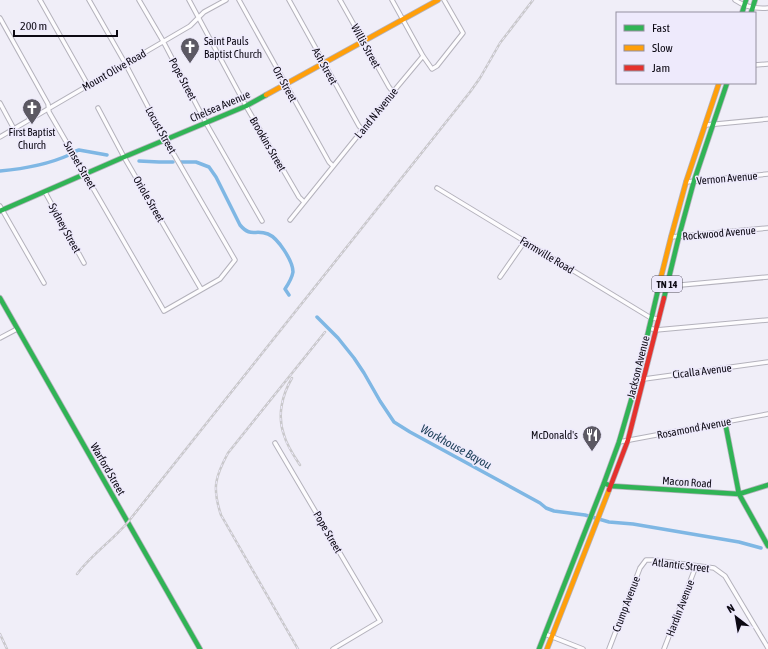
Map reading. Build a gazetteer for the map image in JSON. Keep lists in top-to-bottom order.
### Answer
{
  "streets": {
    "main road": [
      "Chelsea Avenue",
      "TN 14",
      "Jackson Avenue",
      "Warford Street",
      "Macon Road"
    ],
    "street": [
      "Willis Street",
      "Ash Street",
      "Mount Olive Road",
      "Pope Street",
      "Orr Street",
      "L and N Avenue",
      "Locust Street",
      "Brookins Street",
      "Sunset Street",
      "Vernon Avenue",
      "Oriole Street",
      "Sydney Street",
      "Rockwood Avenue",
      "Farmville Road",
      "Cicalla Avenue",
      "Rosamond Avenue",
      "Atlantic Street",
      "Crump Avenue",
      "Hardin Avenue"
    ]
  },
  "crossings": [
    ["Willis Street", "Chelsea Avenue"],
    ["Willis Street", "L and N Avenue"],
    ["Ash Street", "Chelsea Avenue"],
    ["Ash Street", "L and N Avenue"],
    ["Mount Olive Road", "Pope Street"],
    ["Mount Olive Road", "Locust Street"],
    ["Mount Olive Road", "Brookins Street"],
    ["Mount Olive Road", "Sunset Street"],
    ["Pope Street", "Chelsea Avenue"],
    ["Orr Street", "Chelsea Avenue"],
    ["Orr Street", "L and N Avenue"],
    ["Chelsea Avenue", "Locust Street"],
    ["Chelsea Avenue", "Brookins Street"],
    ["Chelsea Avenue", "Sunset Street"],
    ["Chelsea Avenue", "Oriole Street"],
    ["Chelsea Avenue", "Sydney Street"],
    ["L and N Avenue", "Brookins Street"],
    ["Locust Street", "Sunset Street"],
    ["Locust Street", "Oriole Street"],
    ["Sunset Street", "Oriole Street"],
    ["Vernon Avenue", "Jackson Avenue"],
    ["Rockwood Avenue", "Jackson Avenue"],
    ["Farmville Road", "Jackson Avenue"],
    ["Jackson Avenue", "Cicalla Avenue"],
    ["Jackson Avenue", "Rosamond Avenue"],
    ["Jackson Avenue", "Macon Road"],
    ["Atlantic Street", "Crump Avenue"],
    ["Atlantic Street", "Hardin Avenue"]
  ],
  "water": ["Workhouse Bayou"],
  "places": {
    "church": ["Saint Pauls Baptist Church", "First Baptist Church"],
    "restaurant": ["McDonald's"]
  },
  "legend": ["Fast", "Slow", "Jam"],
  "scale_bar": "200 m",
  "north": "top left"
}
